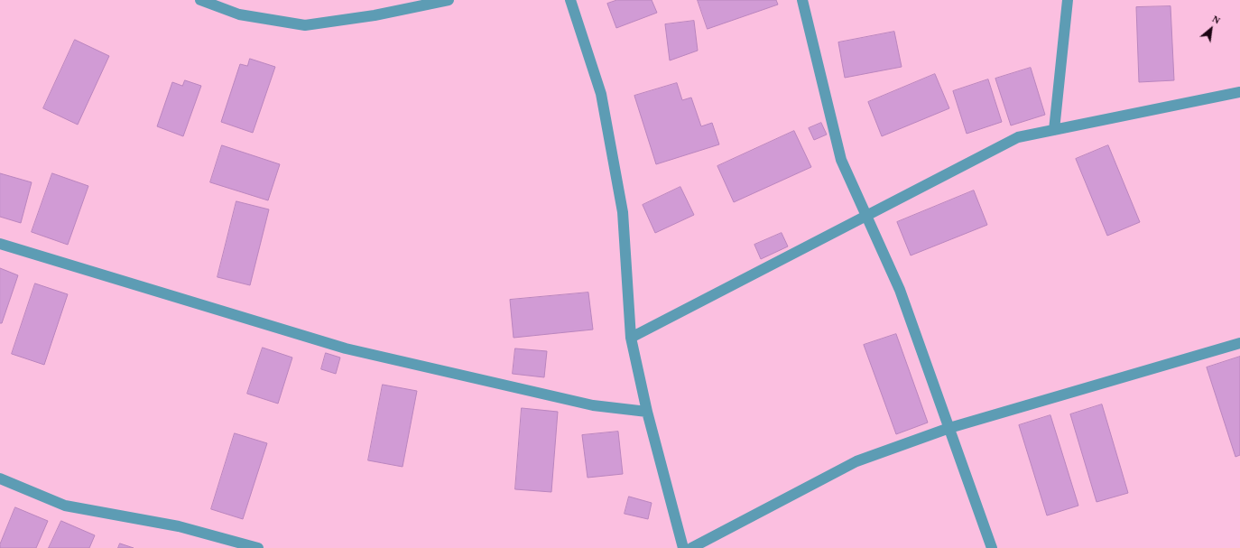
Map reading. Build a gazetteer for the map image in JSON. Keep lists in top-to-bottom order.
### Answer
{
  "north": "top right"
}
